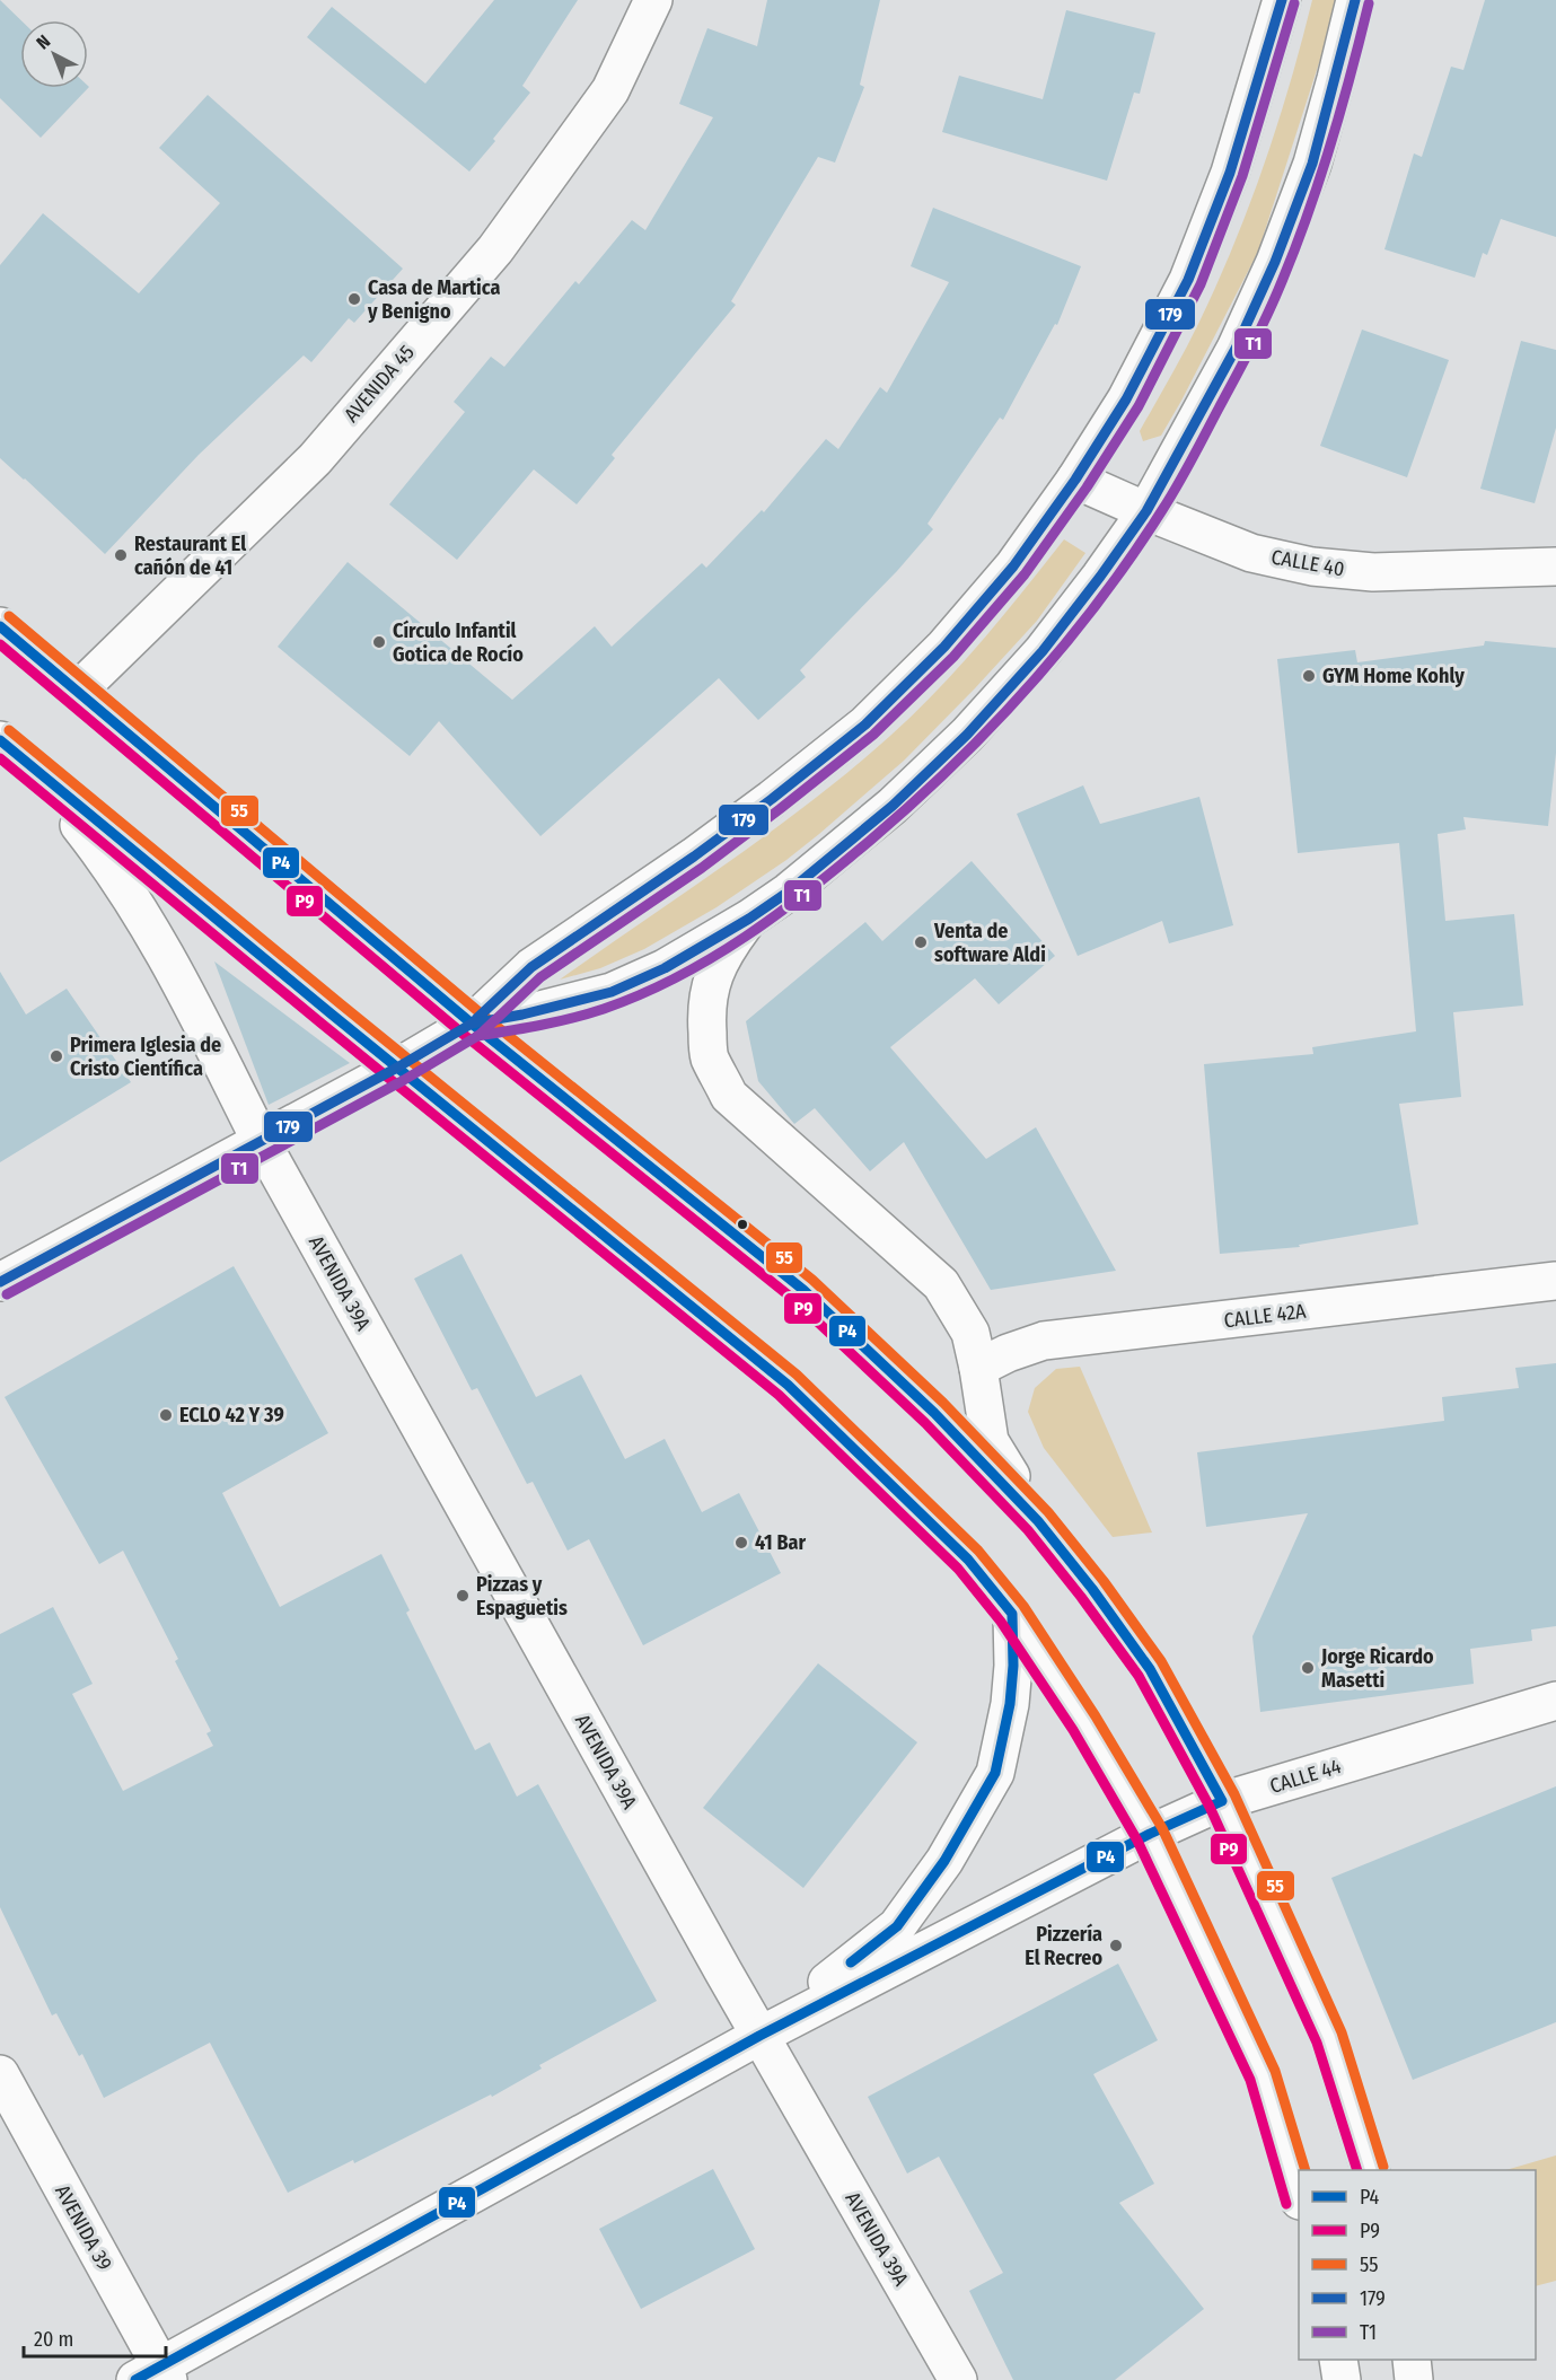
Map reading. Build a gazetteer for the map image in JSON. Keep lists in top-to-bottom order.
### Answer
{
  "streets": {
    "main road": [
      "AVENIDA 45",
      "CALLE 40",
      "AVENIDA 39A",
      "CALLE 42A",
      "CALLE 44",
      "AVENIDA 39"
    ]
  },
  "crossings": [
    ["AVENIDA 39A", "CALLE 44"],
    ["CALLE 44", "AVENIDA 39"]
  ],
  "places": [
    "Casa de Martica y Benigno",
    "Restaurant El cañón de 41",
    "Círculo Infantil Gotica de Rocío",
    "GYM Home Kohly",
    "Venta de software Aldi",
    "Primera Iglesia de Cristo Científica",
    "ECLO 42 Y 39",
    "41 Bar",
    "Pizzas y Espaguetis",
    "Jorge Ricardo Masetti",
    "Pizzería El Recreo"
  ],
  "lines": [
    "transit line 179",
    "transit line T1",
    "transit line 55",
    "transit line P4",
    "transit line P9"
  ],
  "legend": [
    "P4",
    "P9",
    "55",
    "179",
    "T1"
  ],
  "scale_bar": "20 m",
  "north": "top left"
}
